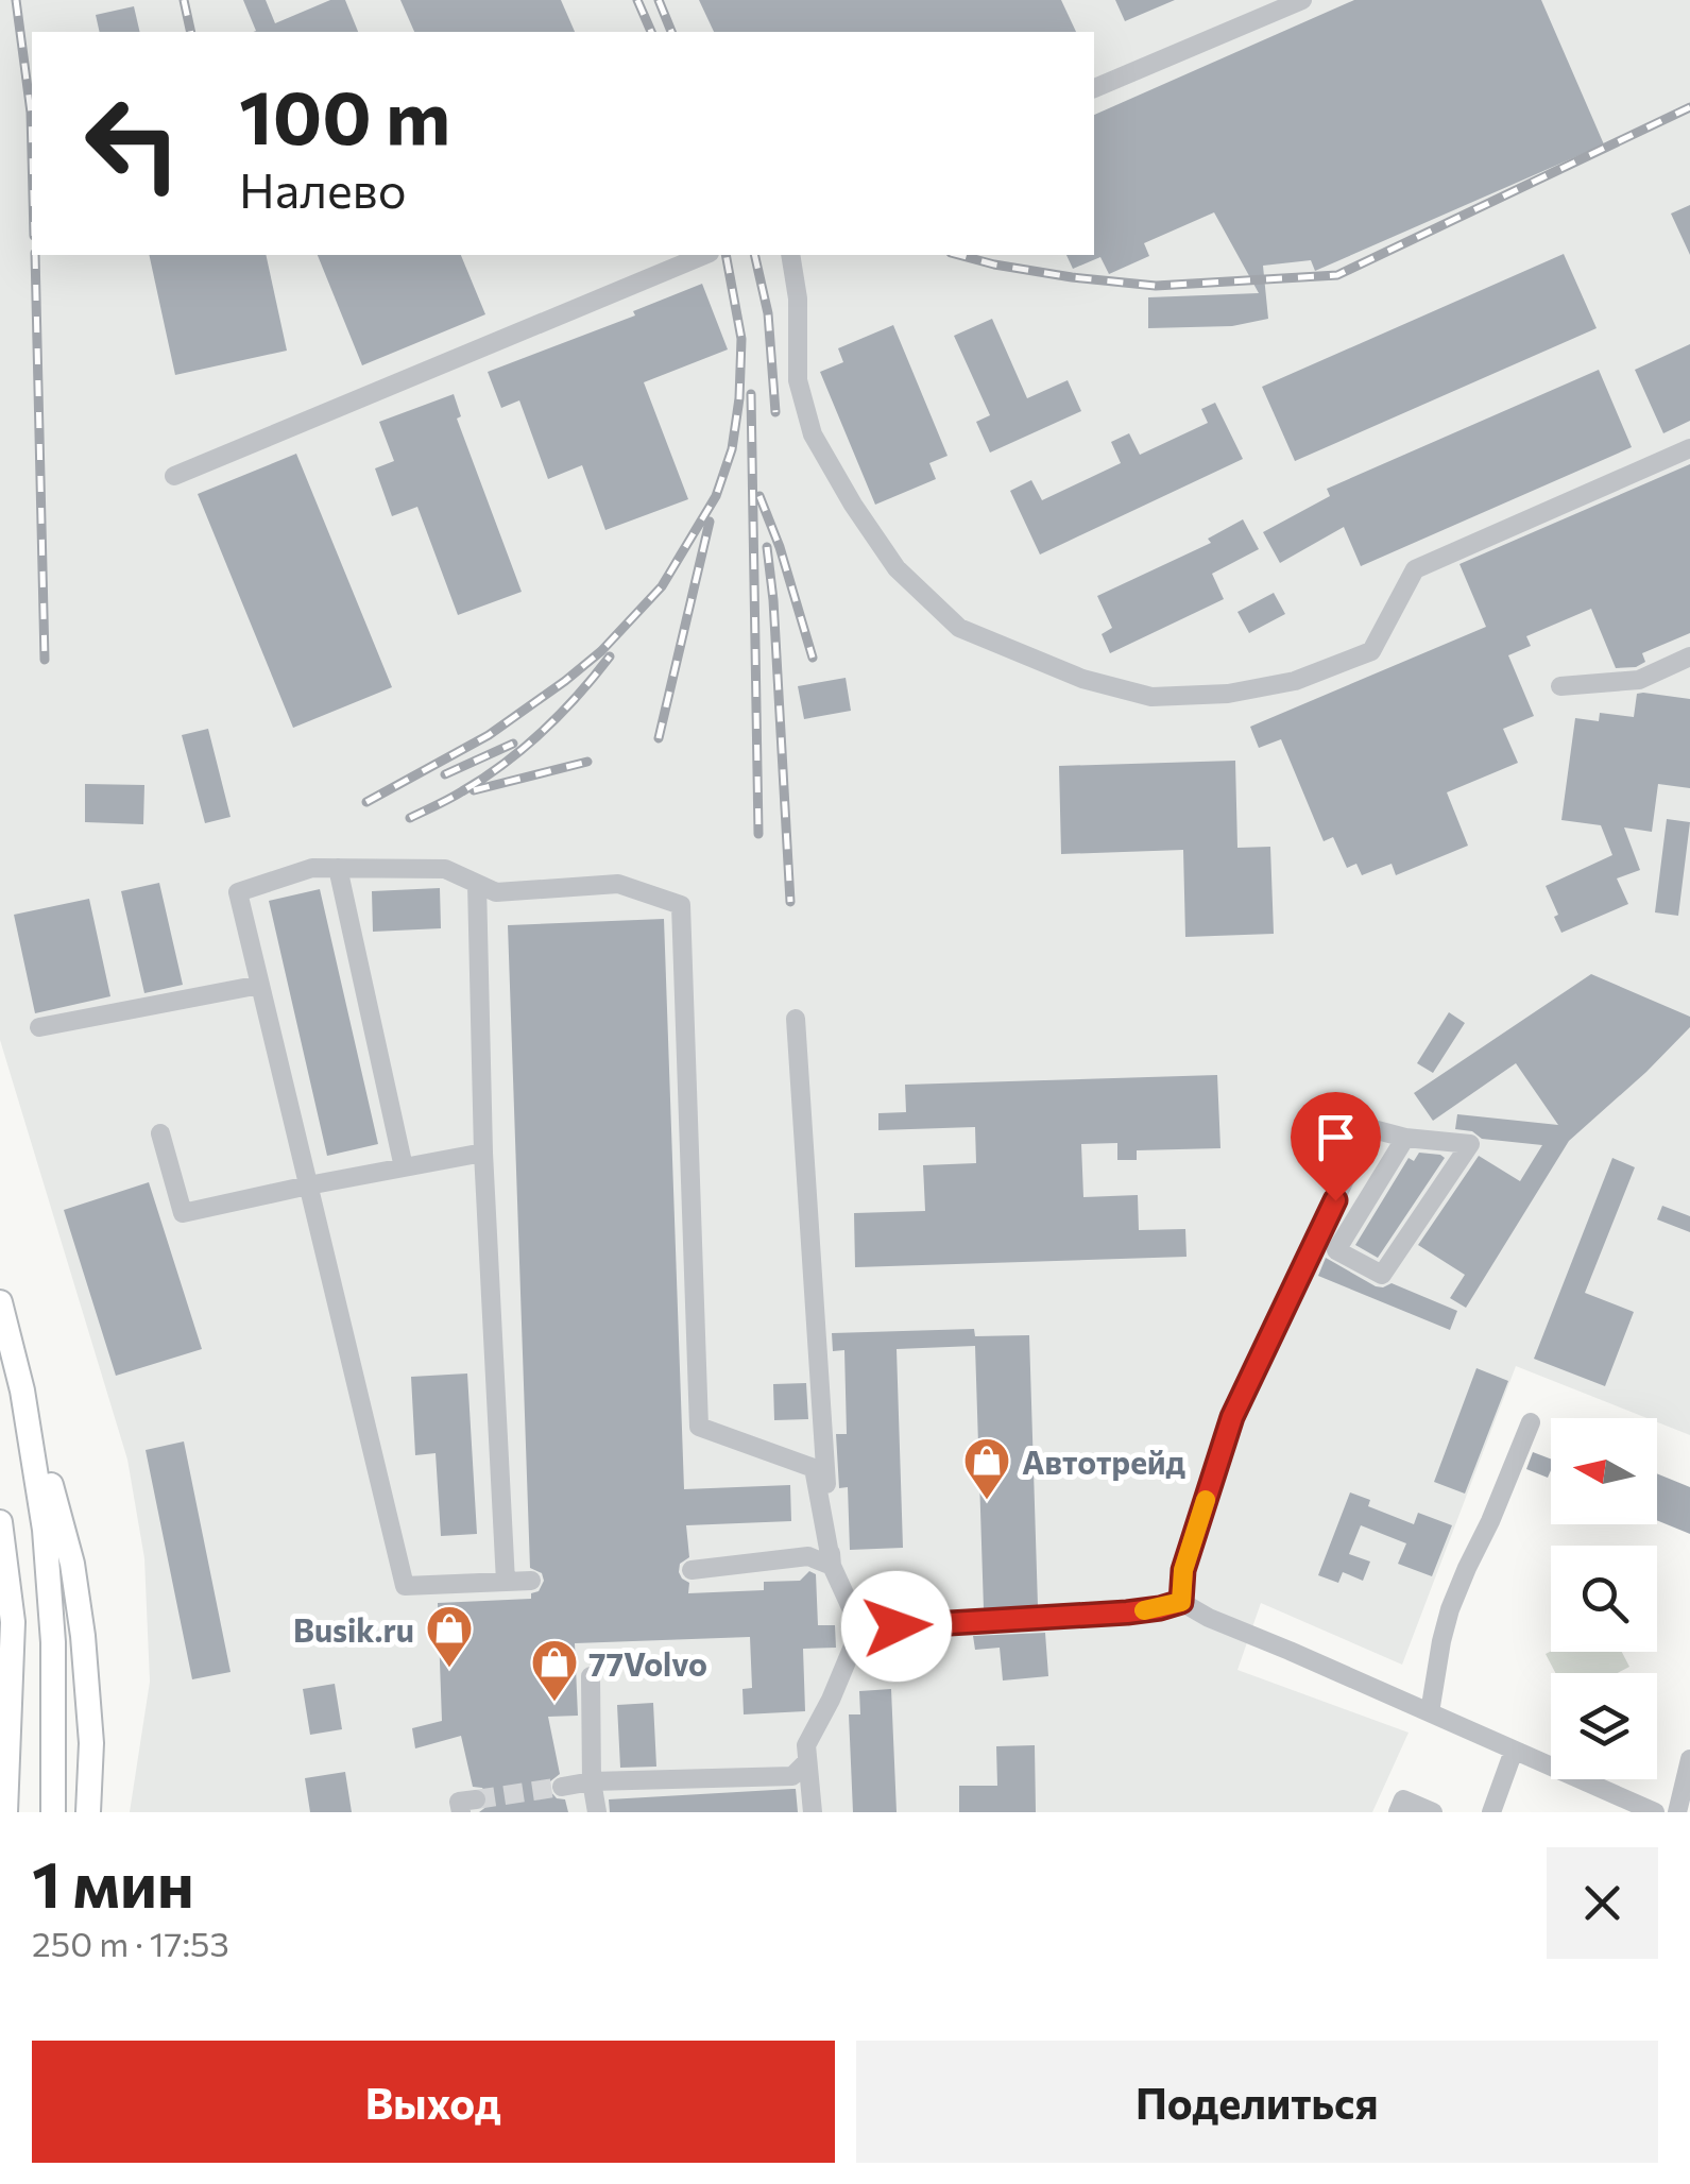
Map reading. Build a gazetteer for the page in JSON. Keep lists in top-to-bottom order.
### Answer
{
  "places": {
    "shop": ["Автотрейд", "Busik.ru", "77Volvo"]
  },
  "north": "left",
  "page": {
    "turn": ["100 m", "Налево"],
    "heading": ["1 мин", "250 m · 17:53"],
    "buttons": ["Выход", "Поделиться"]
  }
}
